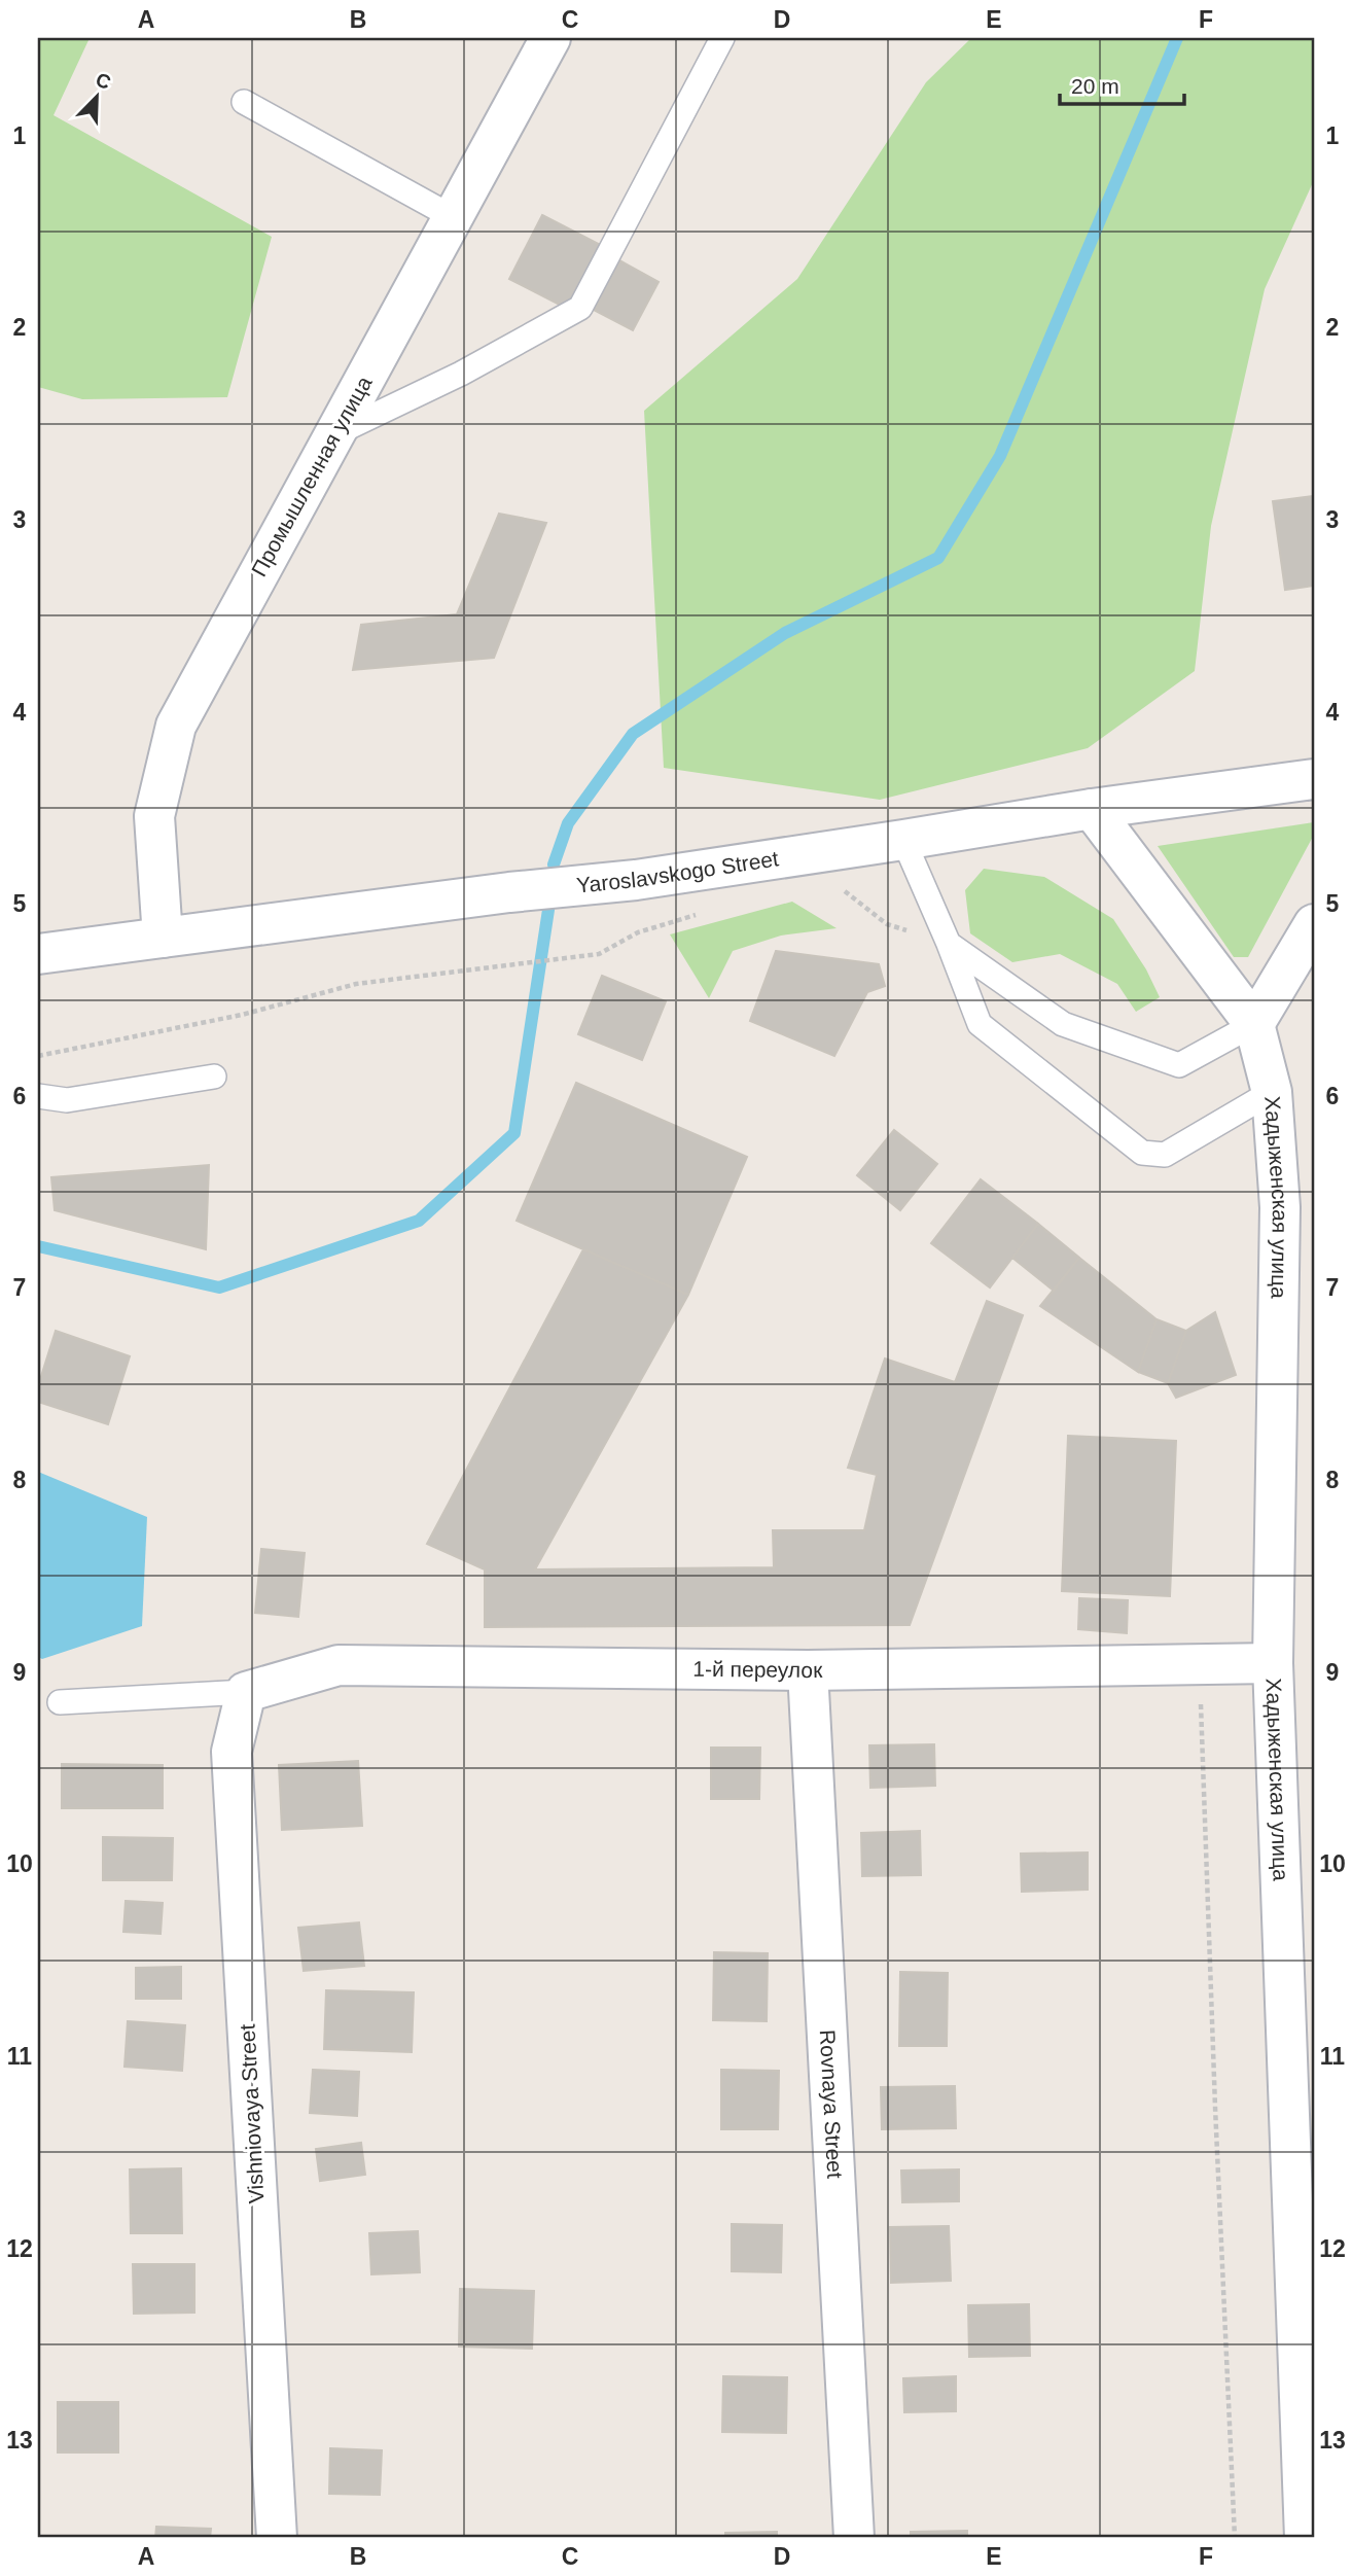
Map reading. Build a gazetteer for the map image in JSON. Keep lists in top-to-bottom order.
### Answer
{
  "streets": {
    "main road": [
      "Промышленная улица",
      "Yaroslavskogo Street",
      "Хадыженская улица",
      "1-й переулок",
      "Rovnaya Street",
      "Vishniovaya Street"
    ]
  },
  "crossings": [
    ["Промышленная улица", "Yaroslavskogo Street"],
    ["Yaroslavskogo Street", "Хадыженская улица"],
    ["Хадыженская улица", "1-й переулок"],
    ["1-й переулок", "Rovnaya Street"],
    ["1-й переулок", "Vishniovaya Street"]
  ],
  "scale_bar": "20 m",
  "north": "top right",
  "grid": {
    "columns": [
      "A",
      "B",
      "C",
      "D",
      "E",
      "F"
    ],
    "rows": [
      "1",
      "2",
      "3",
      "4",
      "5",
      "6",
      "7",
      "8",
      "9",
      "10",
      "11",
      "12",
      "13"
    ]
  }
}
